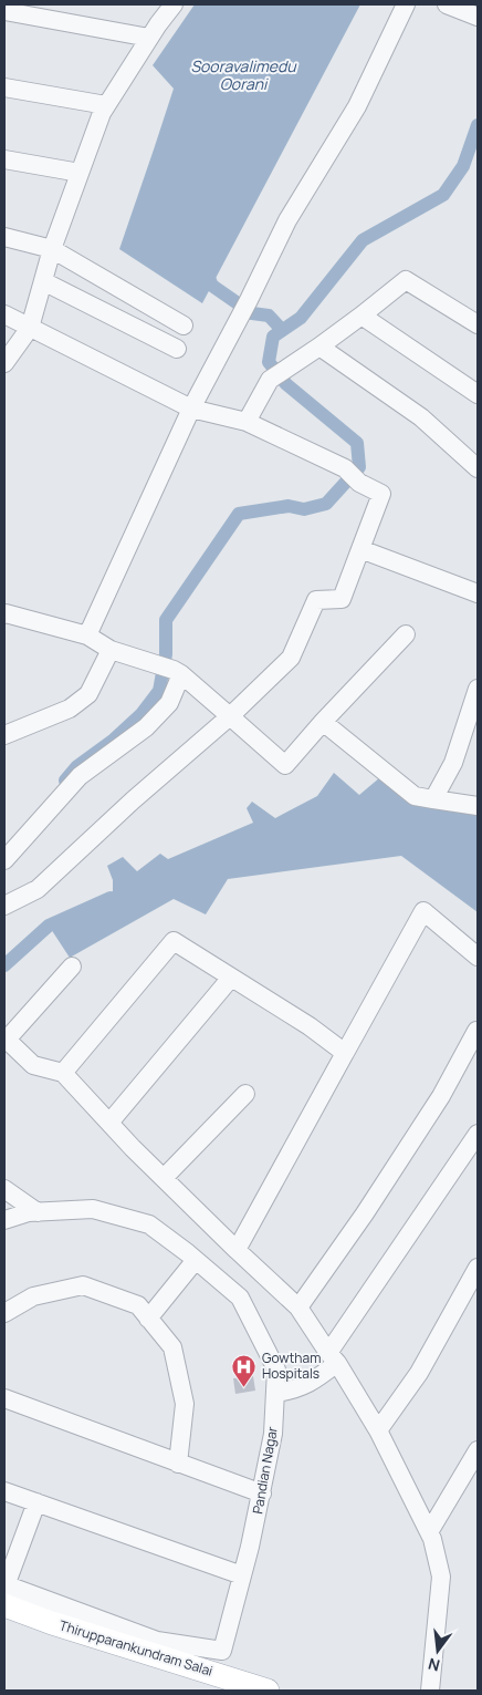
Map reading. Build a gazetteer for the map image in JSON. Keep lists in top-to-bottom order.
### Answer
{
  "streets": {
    "main road": ["Thirupparankundram Salai"],
    "street": ["Pandian Nagar"]
  },
  "crossings": [
    ["Pandian Nagar", "Thirupparankundram Salai"]
  ],
  "water": ["Sooravalimedu Oorani"],
  "places": {
    "hospital": ["Gowtham Hospitals"]
  },
  "north": "bottom"
}
